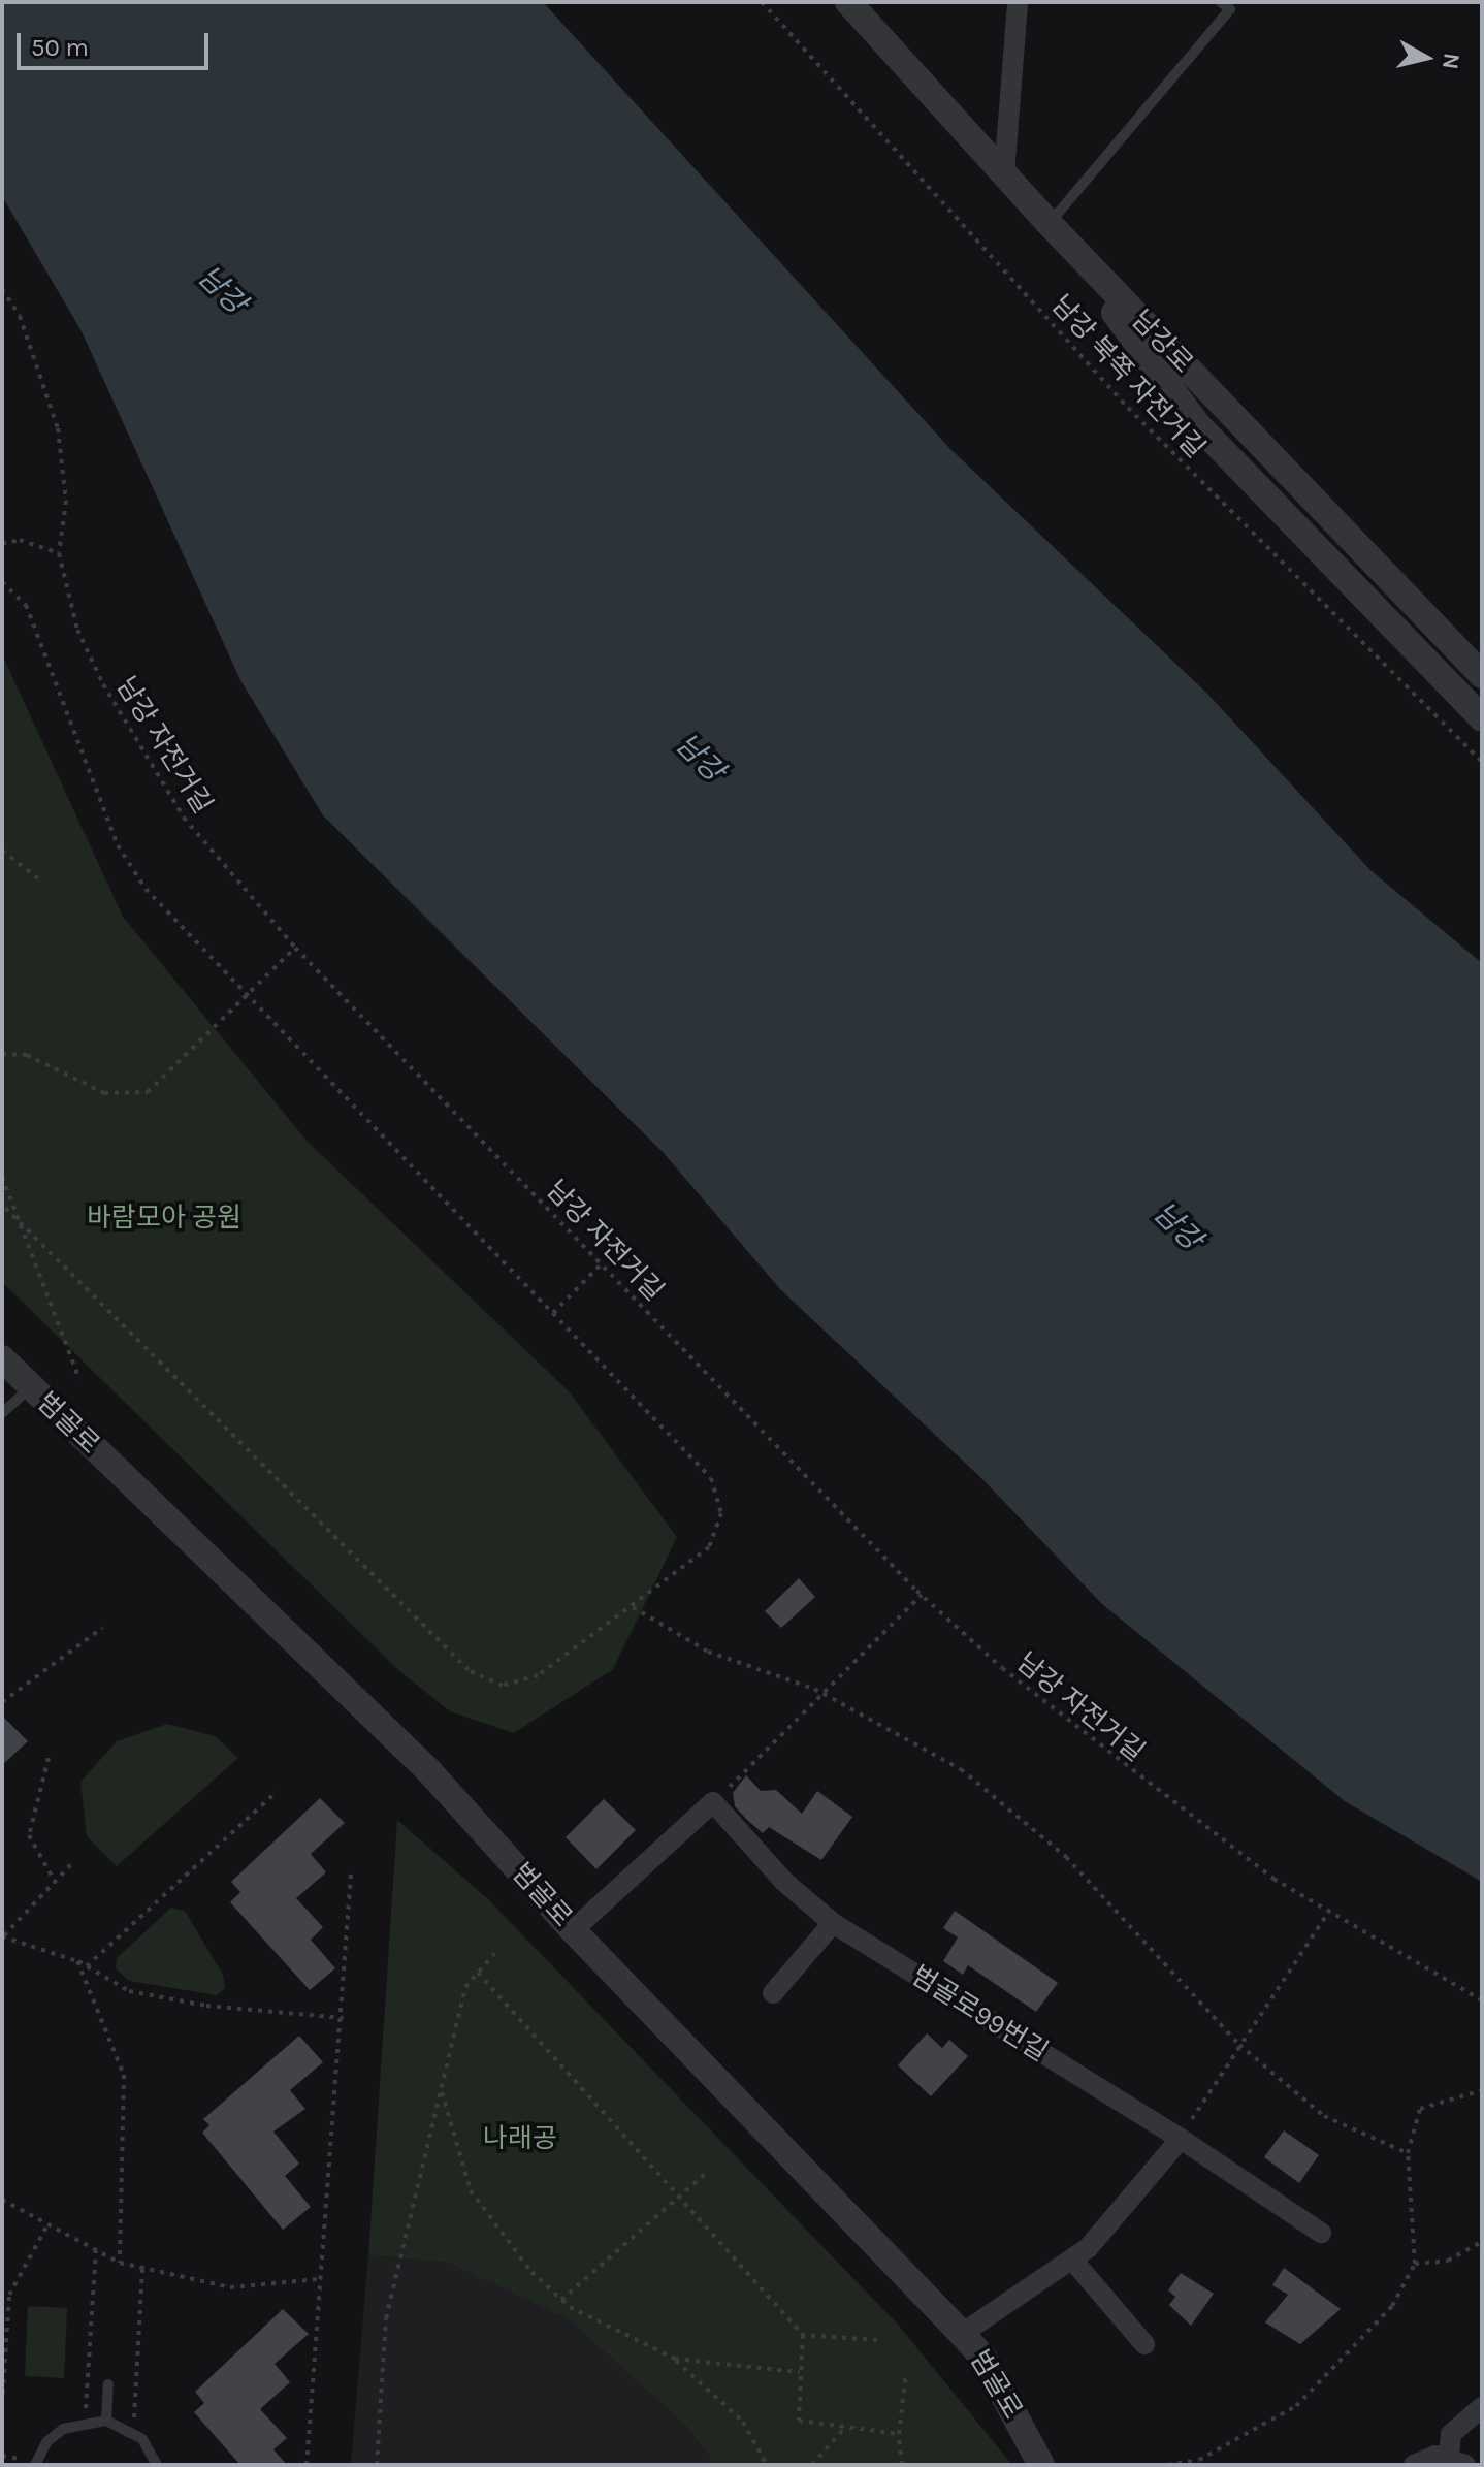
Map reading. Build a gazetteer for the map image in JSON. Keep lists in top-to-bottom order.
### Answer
{
  "streets": {
    "street": ["남강로", "범골로", "범골로99번길"],
    "path": ["남강 북쪽 자전거길", "남강 자전거길"]
  },
  "water": ["남강"],
  "parks": ["바람모아 공원", "나래공"],
  "scale_bar": "50 m",
  "north": "right"
}
